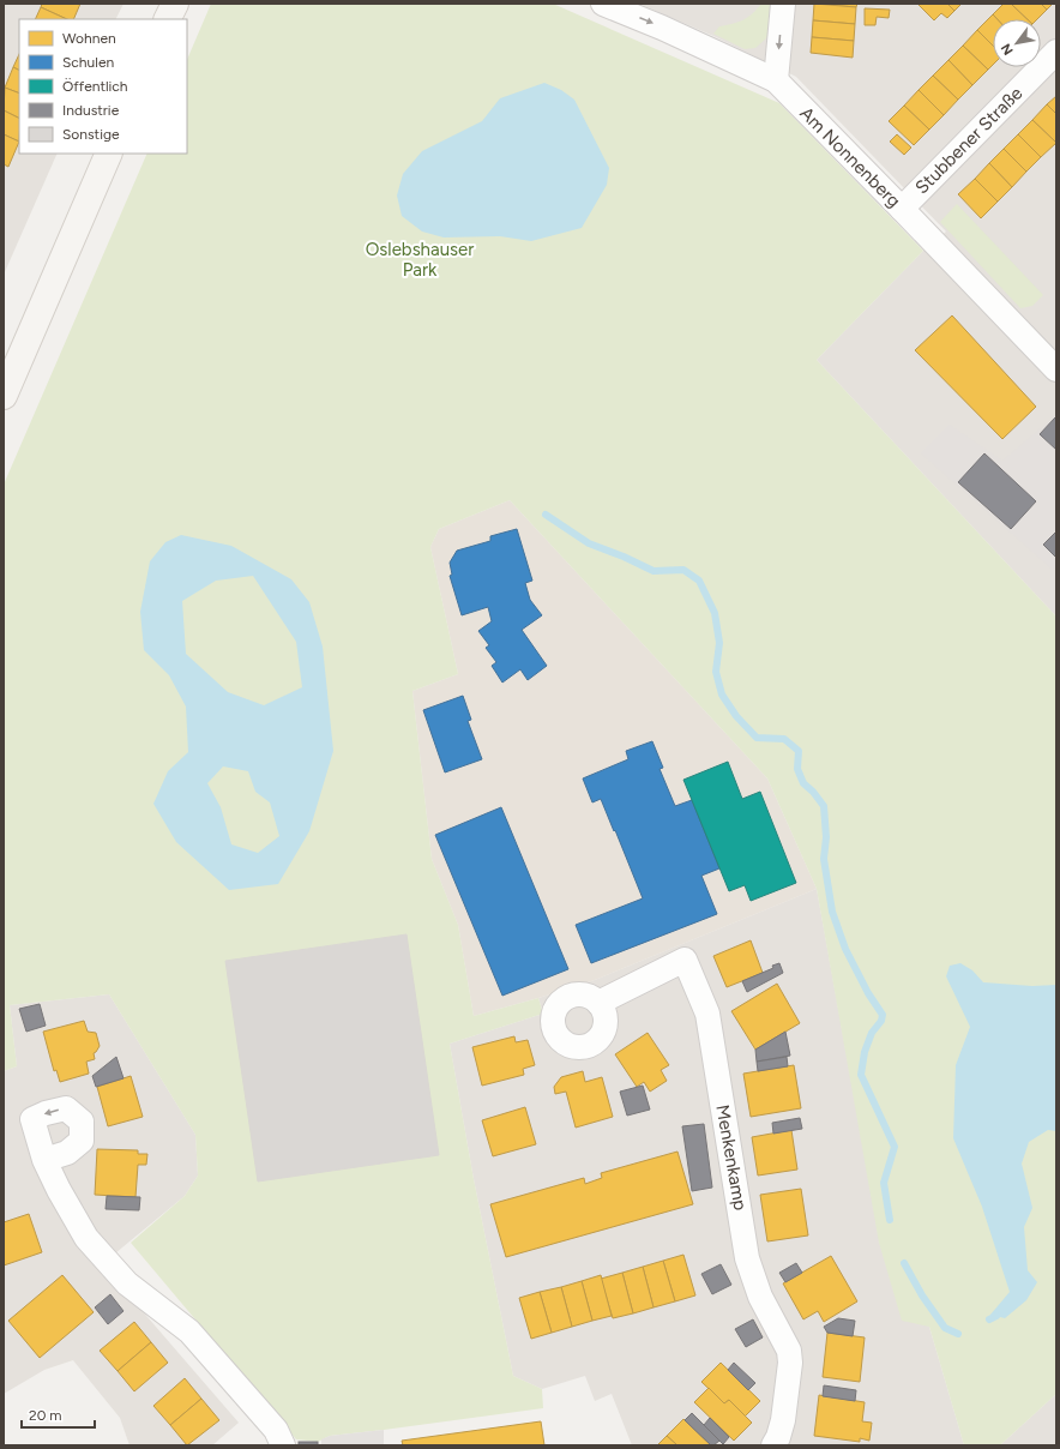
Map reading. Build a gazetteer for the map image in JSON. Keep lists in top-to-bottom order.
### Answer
{
  "streets": {
    "street": ["Stubbener Straße", "Am Nonnenberg", "Menkenkamp"]
  },
  "crossings": [
    ["Stubbener Straße", "Am Nonnenberg"]
  ],
  "parks": ["Oslebshauser Park"],
  "legend": [
    "Wohnen",
    "Schulen",
    "Öffentlich",
    "Industrie",
    "Sonstige"
  ],
  "scale_bar": "20 m",
  "north": "bottom left"
}
